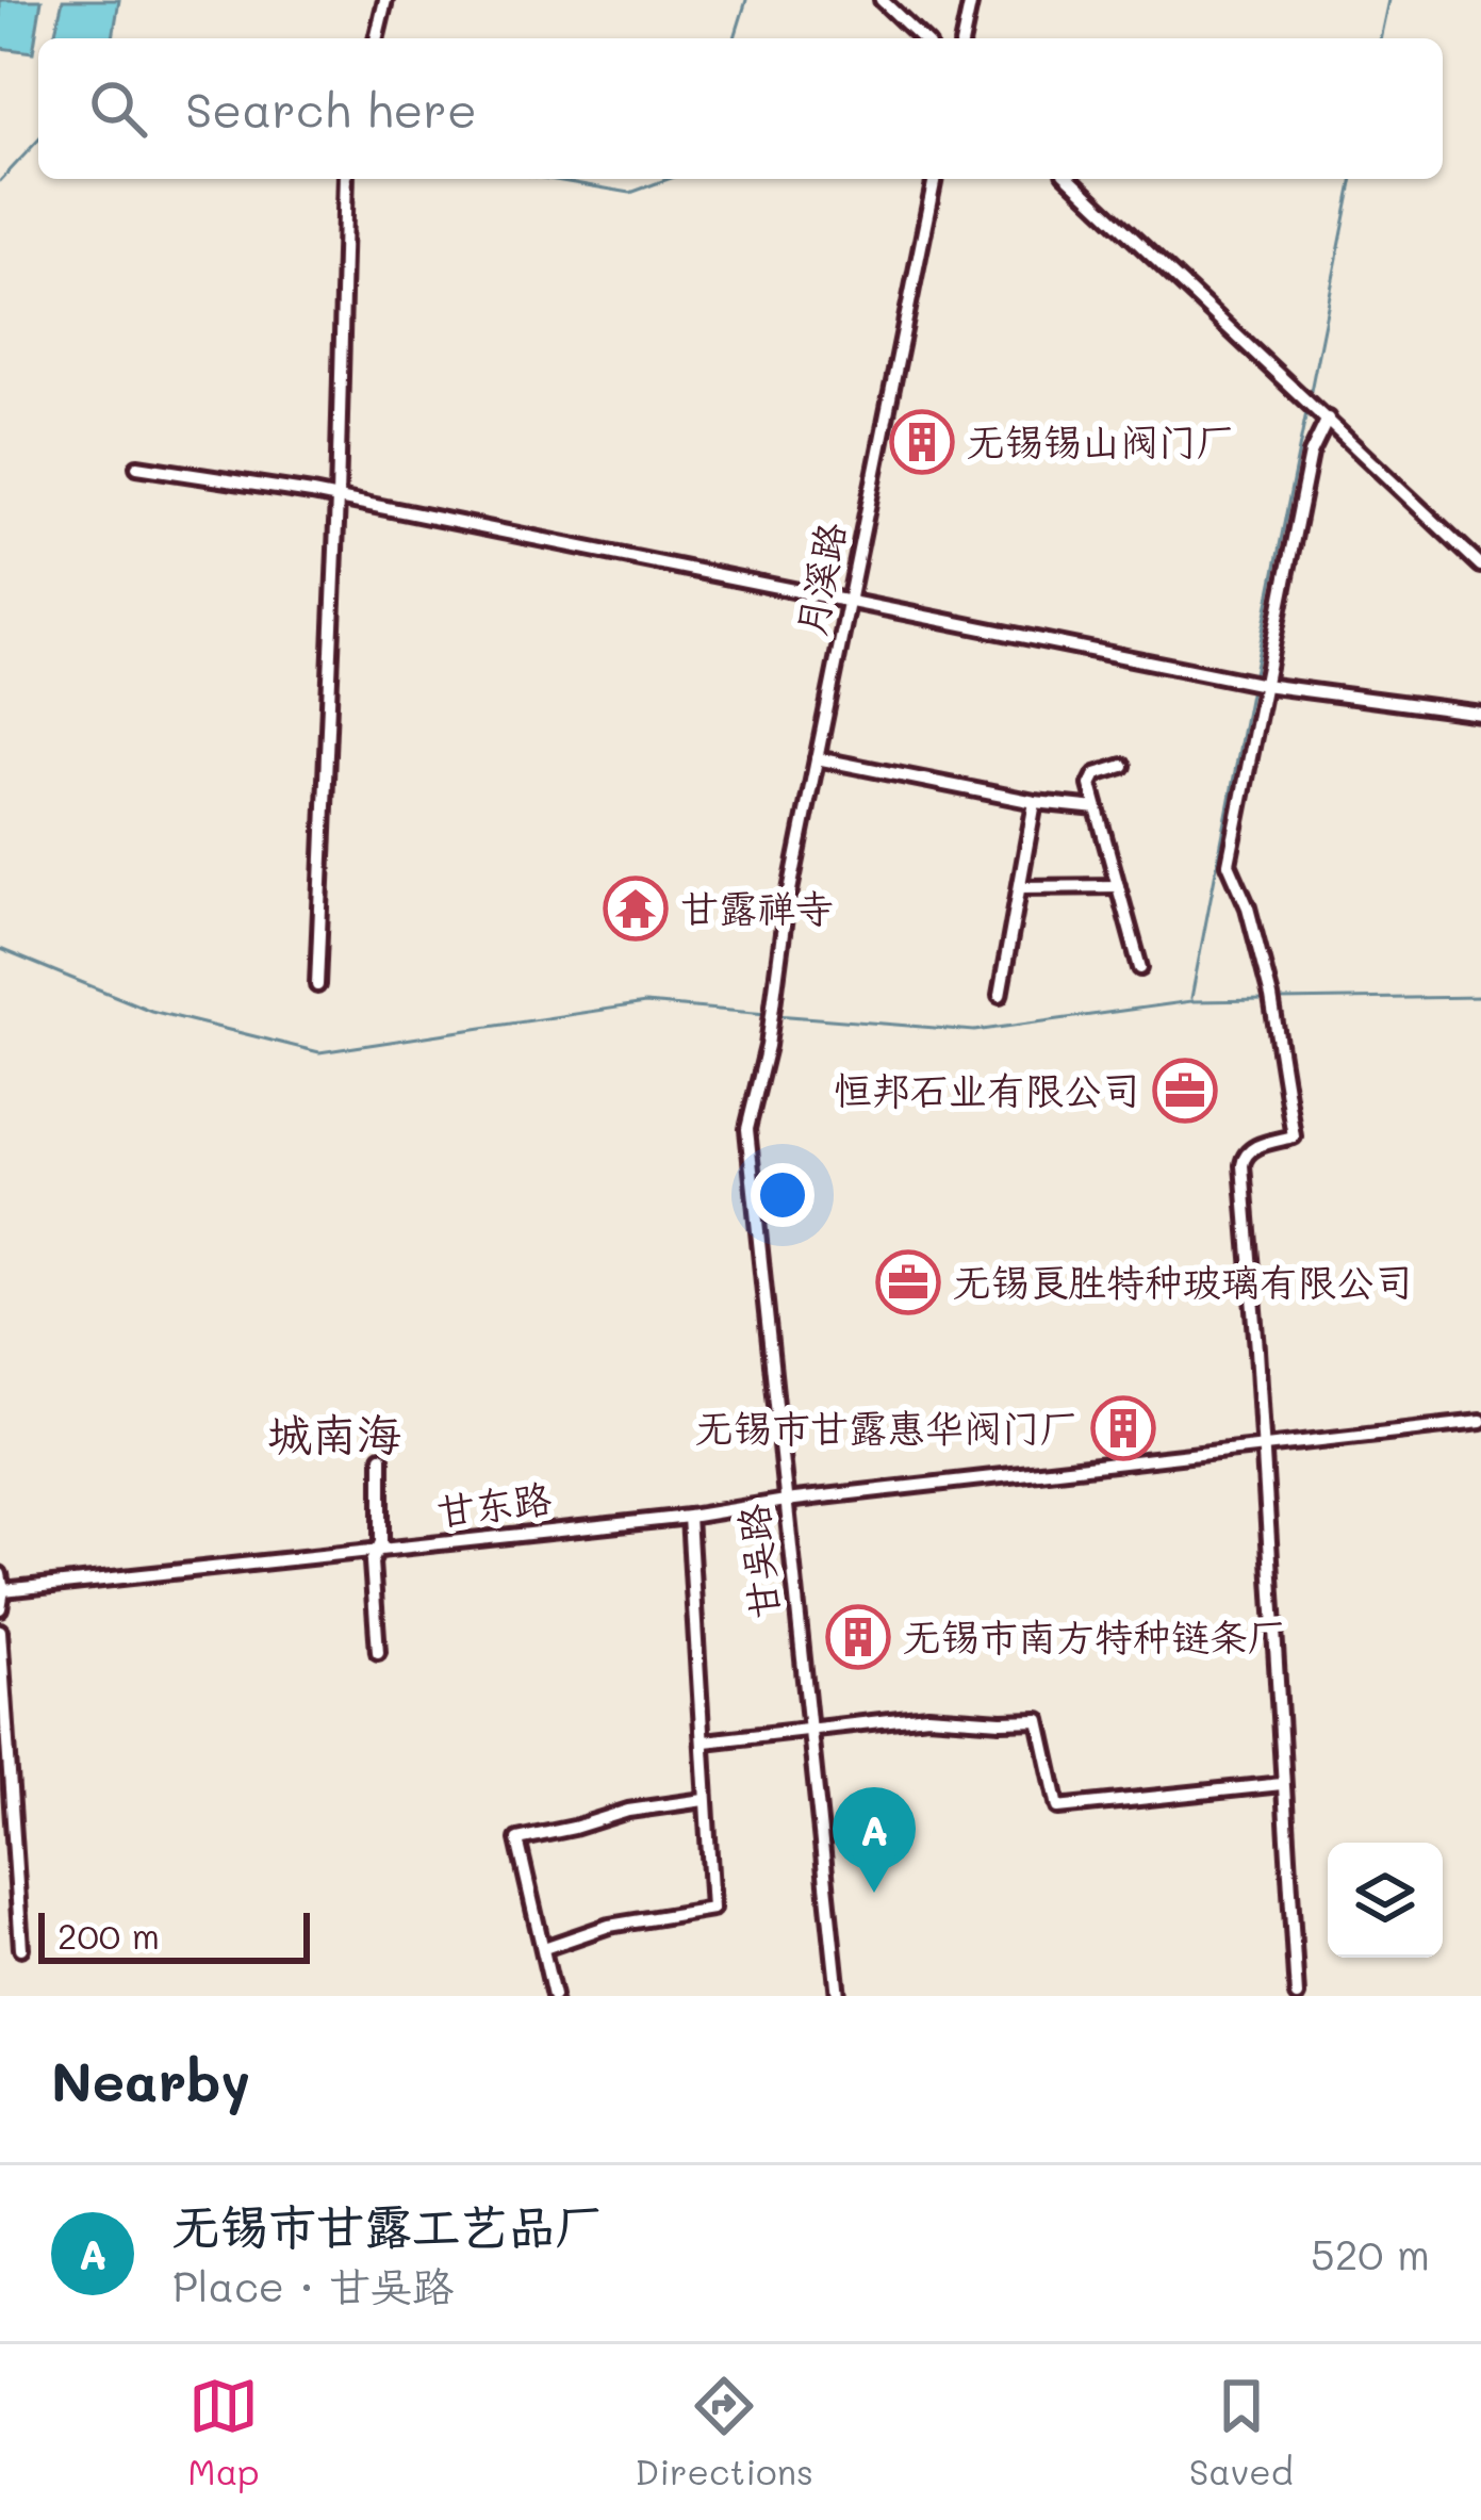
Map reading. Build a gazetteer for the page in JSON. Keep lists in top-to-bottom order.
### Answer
{
  "streets": {
    "street": ["月溪路", "甘东路", "甘吴路"]
  },
  "crossings": [
    ["月溪路", "甘吴路"],
    ["甘东路", "甘吴路"]
  ],
  "districts": ["城南海"],
  "places": {
    "building": ["无锡锡山阀门厂", "无锡市甘露惠华阀门厂", "无锡市南方特种链条厂"],
    "temple": ["甘露禅寺"],
    "office": ["恒邦石业有限公司", "无锡良胜特种玻璃有限公司"]
  },
  "scale_bar": "200 m",
  "page": {
    "search": "Search here",
    "pins": "A",
    "scale": "200 m",
    "heading": "Nearby",
    "list": [
      {
        "mark": "A",
        "name": "无锡市甘露工艺品厂",
        "note": "Place · 甘吴路",
        "value": "520 m"
      }
    ],
    "nav": ["Map", "Directions", "Saved"]
  }
}
